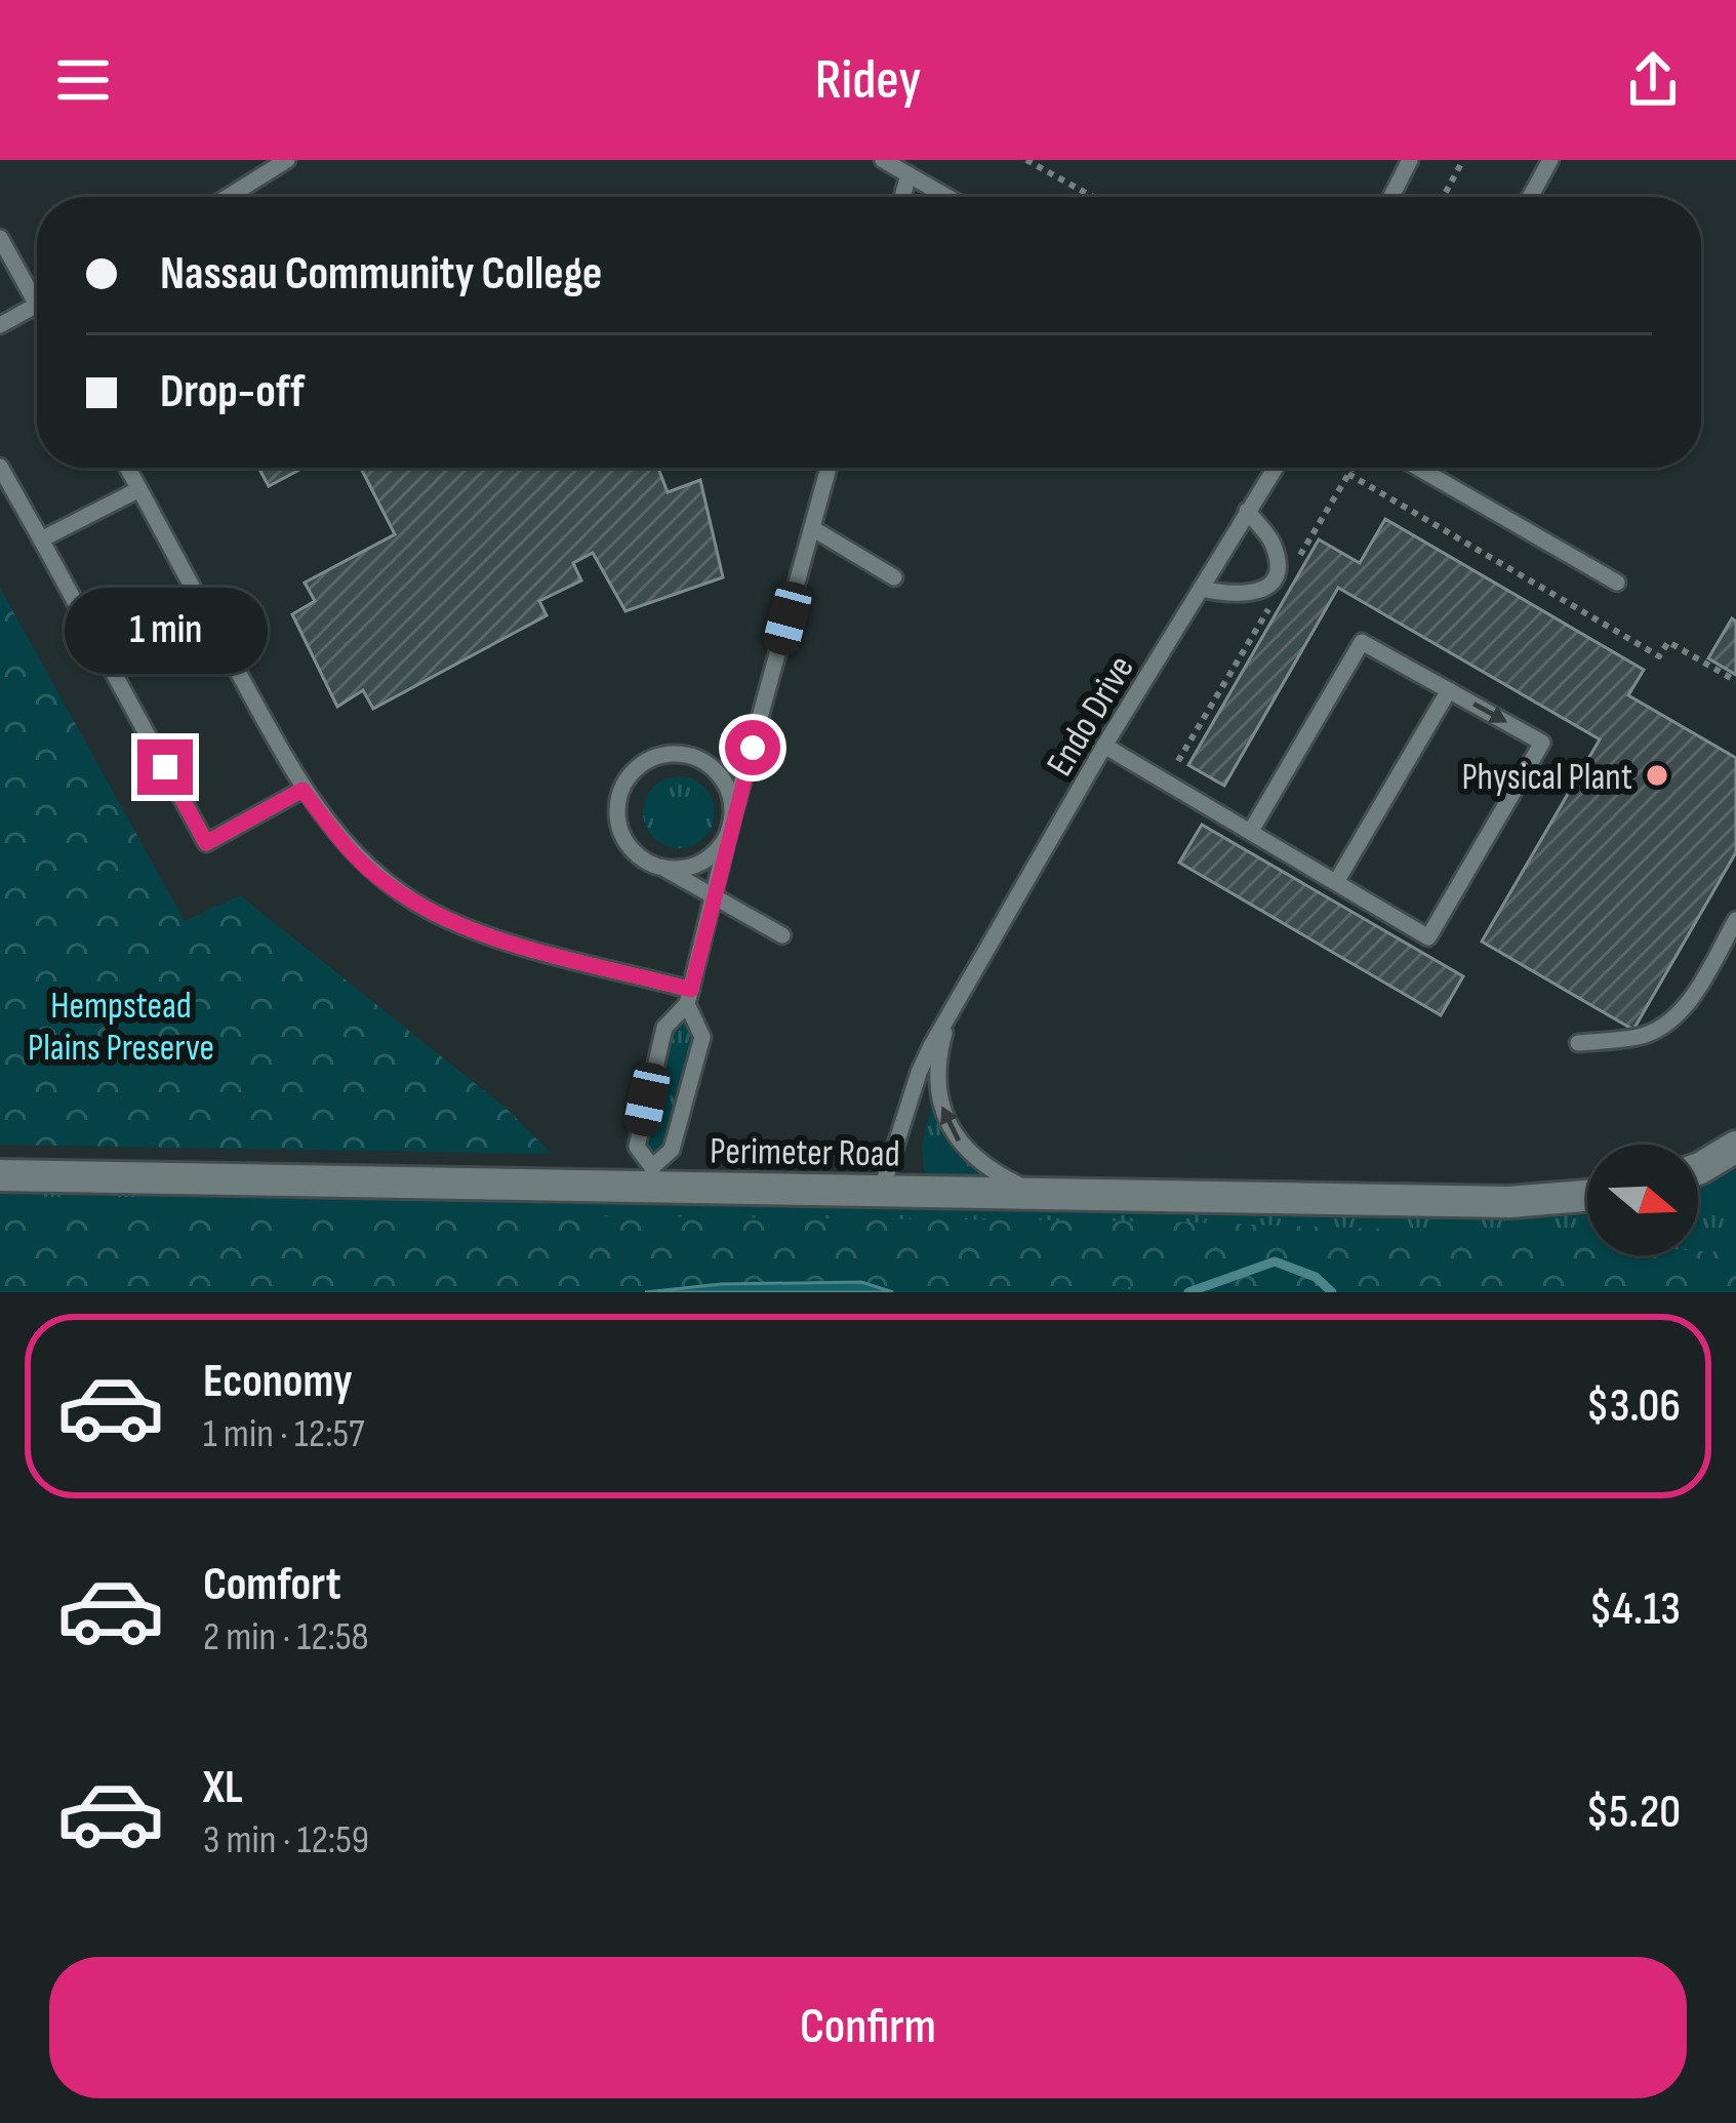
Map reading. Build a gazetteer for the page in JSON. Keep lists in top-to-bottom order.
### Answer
{
  "streets": {
    "street": ["Perimeter Road"],
    "lane": ["Endo Drive"]
  },
  "crossings": [
    ["Endo Drive", "Perimeter Road"]
  ],
  "parks": ["Hempstead Plains Preserve"],
  "places": ["Physical Plant"],
  "north": "right",
  "page": {
    "header": "Ridey",
    "banner": ["Nassau Community College", "Drop-off"],
    "bubble": "1 min",
    "list": [
      {
        "name": "Economy",
        "note": "1 min · 12:57",
        "value": "$3.06"
      },
      {
        "name": "Comfort",
        "note": "2 min · 12:58",
        "value": "$4.13"
      },
      {
        "name": "XL",
        "note": "3 min · 12:59",
        "value": "$5.20"
      }
    ],
    "buttons": "Confirm"
  }
}
